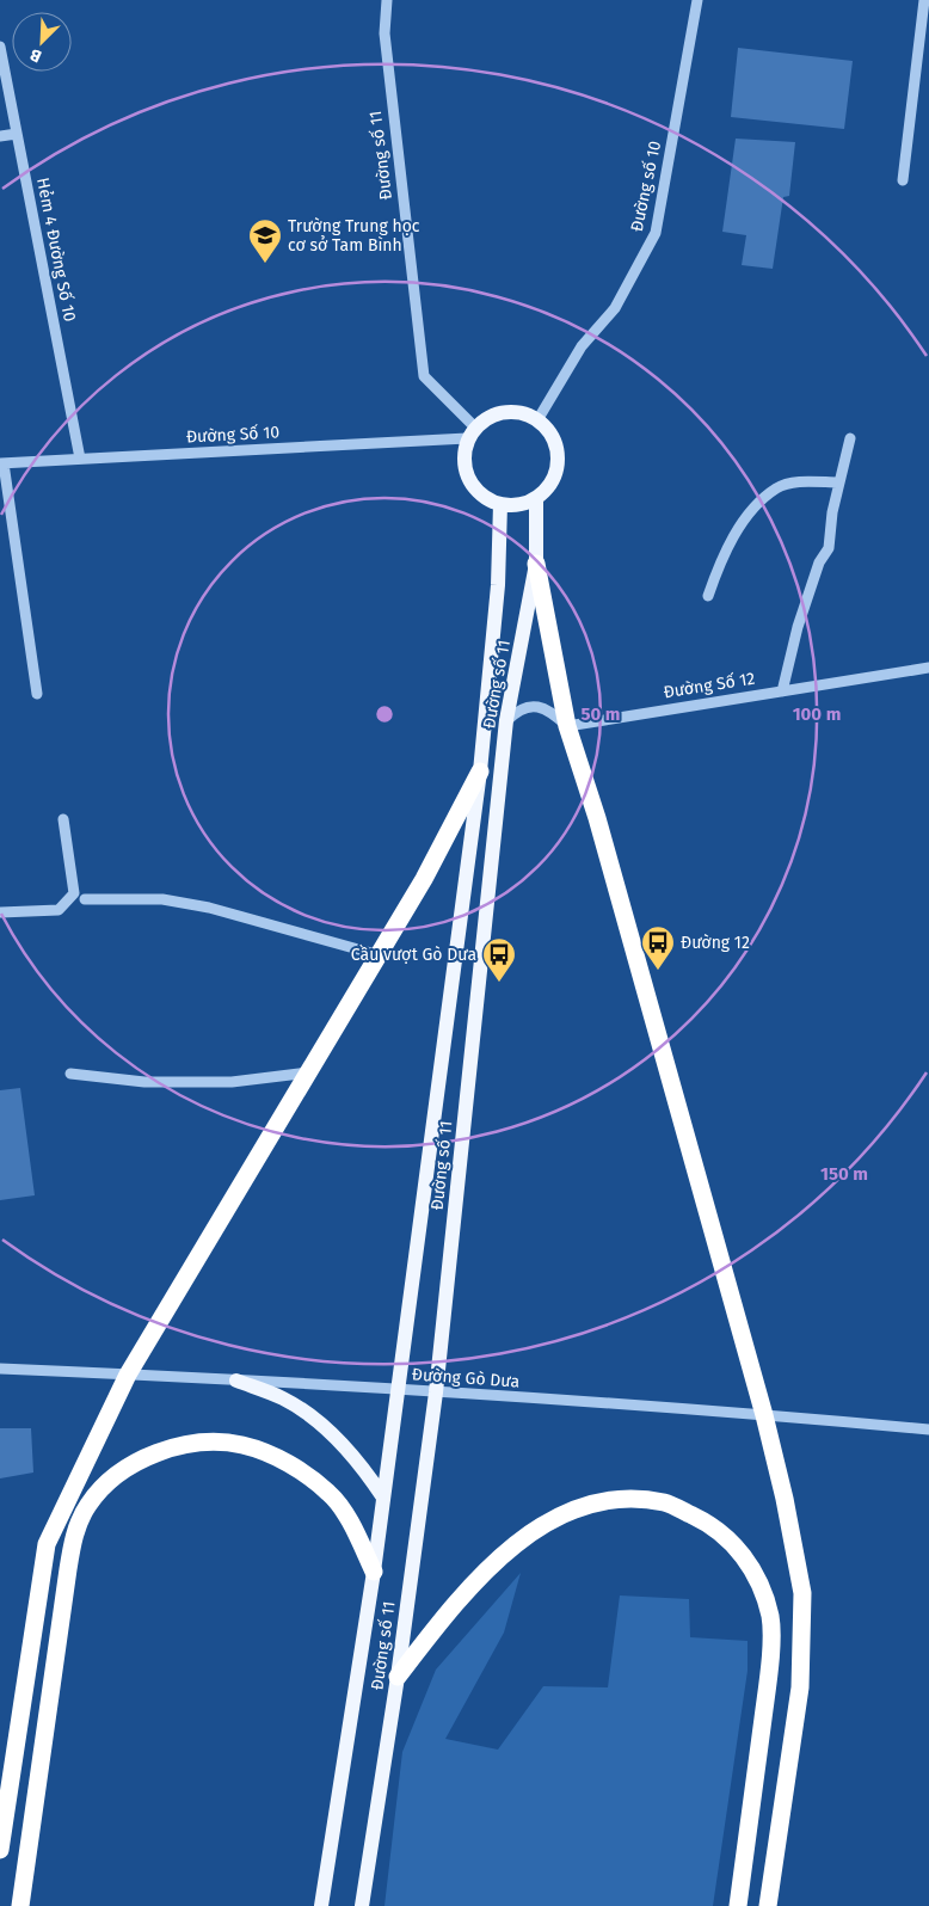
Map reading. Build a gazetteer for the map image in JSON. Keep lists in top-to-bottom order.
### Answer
{
  "streets": {
    "main road": ["Đường số 11"],
    "street": [
      "Đường số 10",
      "Hẻm 4 Đường Số 10",
      "Đường Số 10",
      "Đường Số 12",
      "Đường Gò Dưa"
    ]
  },
  "crossings": [
    ["Đường số 11", "Đường số 10"],
    ["Đường số 11", "Đường Số 10"],
    ["Đường số 11", "Đường Gò Dưa"],
    ["Đường số 10", "Đường Số 10"],
    ["Hẻm 4 Đường Số 10", "Đường Số 10"]
  ],
  "places": {
    "school or university": ["Trường Trung học cơ sở Tam Bình"],
    "bus stop": ["Đường 12", "Cầu vượt Gò Dưa"]
  },
  "north": "bottom left",
  "rings": ["50 m", "100 m", "150 m"]
}
